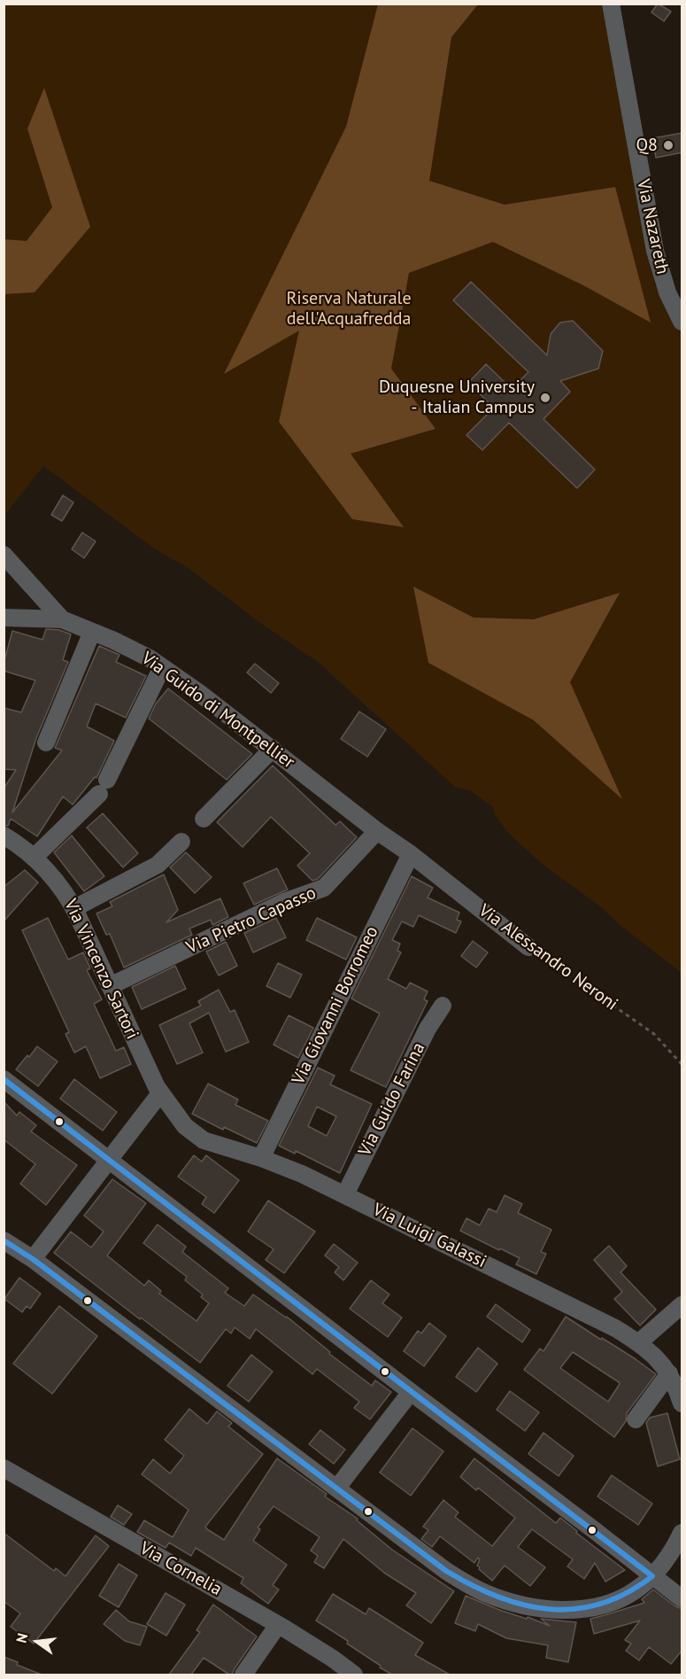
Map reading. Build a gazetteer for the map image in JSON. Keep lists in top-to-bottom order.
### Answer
{
  "streets": {
    "street": [
      "Via Nazareth",
      "Via Guido di Montpellier",
      "Via Pietro Capasso",
      "Via Alessandro Neroni",
      "Via Vincenzo Sartori",
      "Via Giovanni Borromeo",
      "Via Guido Farina",
      "Via Luigi Galassi",
      "Via Cornelia"
    ]
  },
  "crossings": [
    ["Via Guido di Montpellier", "Via Pietro Capasso"],
    ["Via Guido di Montpellier", "Via Alessandro Neroni"],
    ["Via Guido di Montpellier", "Via Giovanni Borromeo"],
    ["Via Pietro Capasso", "Via Vincenzo Sartori"],
    ["Via Alessandro Neroni", "Via Giovanni Borromeo"],
    ["Via Vincenzo Sartori", "Via Luigi Galassi"],
    ["Via Giovanni Borromeo", "Via Luigi Galassi"],
    ["Via Guido Farina", "Via Luigi Galassi"]
  ],
  "parks": ["Riserva Naturale dell'Acquafredda"],
  "places": ["Q8", "Duquesne University - Italian Campus"],
  "north": "left"
}
